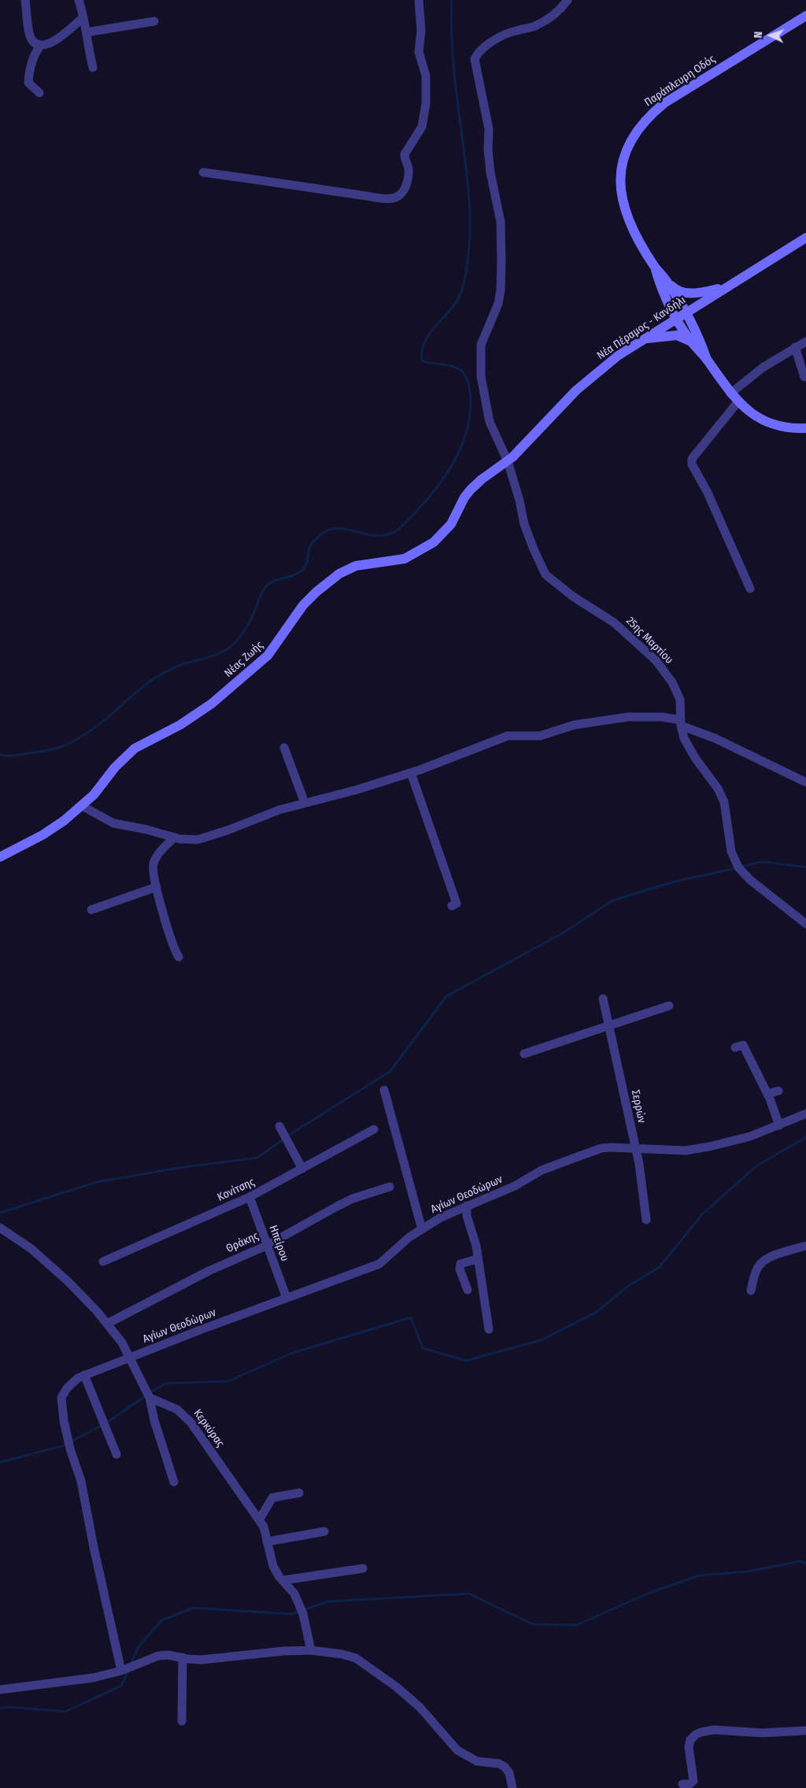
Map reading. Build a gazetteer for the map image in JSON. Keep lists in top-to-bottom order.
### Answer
{
  "streets": {
    "street": [
      "Παράπλευρη Οδός",
      "Νέα Πέραμος - Κανδήλι",
      "25ης Μαρτίου",
      "Νέας Ζωής",
      "Σερρών",
      "Κονίτσης",
      "Αγίων Θεοδώρων",
      "Θράκης",
      "Ηπείρου",
      "Κερκύρας"
    ]
  },
  "crossings": [
    ["Παράπλευρη Οδός", "Νέα Πέραμος - Κανδήλι"],
    ["Νέα Πέραμος - Κανδήλι", "25ης Μαρτίου"],
    ["Νέα Πέραμος - Κανδήλι", "Νέας Ζωής"],
    ["25ης Μαρτίου", "Νέας Ζωής"],
    ["Σερρών", "Αγίων Θεοδώρων"],
    ["Κονίτσης", "Ηπείρου"],
    ["Αγίων Θεοδώρων", "Ηπείρου"],
    ["Θράκης", "Ηπείρου"]
  ],
  "north": "left"
}
